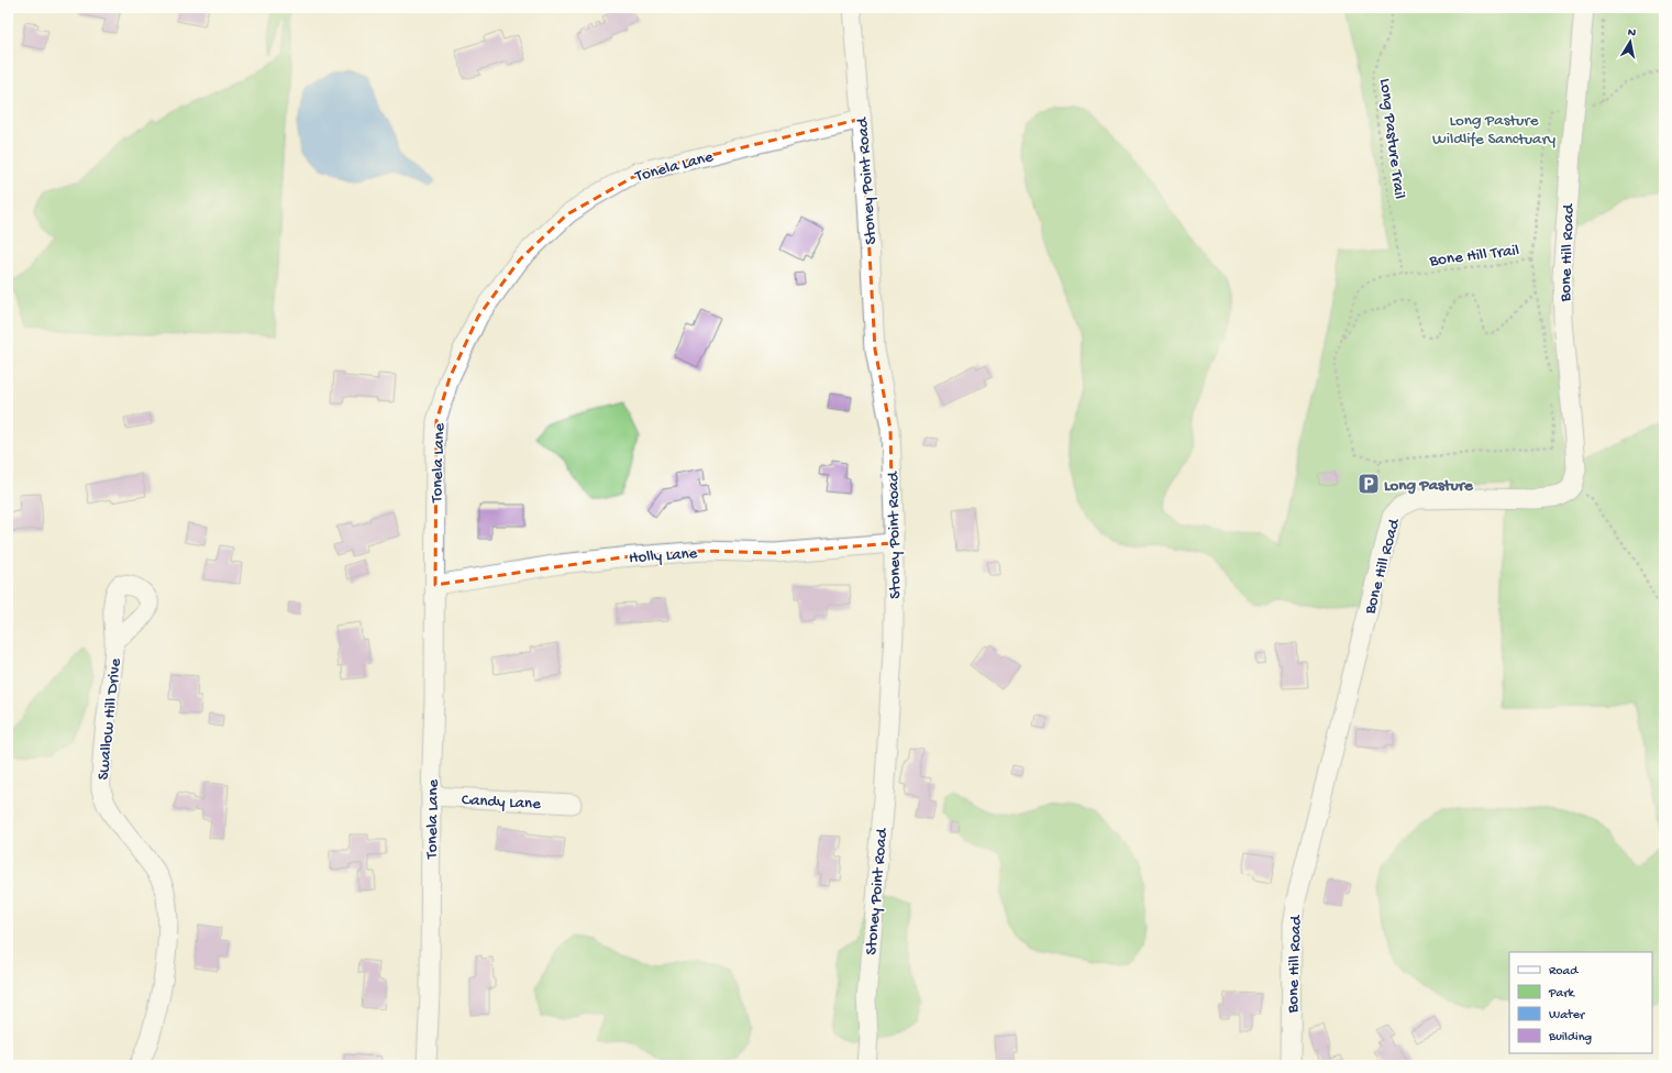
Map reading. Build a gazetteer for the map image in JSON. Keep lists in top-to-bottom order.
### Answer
{
  "streets": {
    "street": [
      "Tonela Lane",
      "Stoney Point Road",
      "Bone Hill Road",
      "Holly Lane",
      "Swallow Hill Drive",
      "Candy Lane"
    ],
    "path": ["Long Pasture Trail", "Bone Hill Trail"]
  },
  "crossings": [
    ["Long Pasture Trail", "Bone Hill Trail"],
    ["Tonela Lane", "Stoney Point Road"],
    ["Tonela Lane", "Holly Lane"],
    ["Tonela Lane", "Candy Lane"],
    ["Stoney Point Road", "Holly Lane"],
    ["Bone Hill Road", "Bone Hill Trail"]
  ],
  "parks": ["Long Pasture Wildlife Sanctuary"],
  "places": {
    "parking": ["Long Pasture"]
  },
  "legend": [
    "Road",
    "Park",
    "Water",
    "Building"
  ],
  "north": "top"
}
